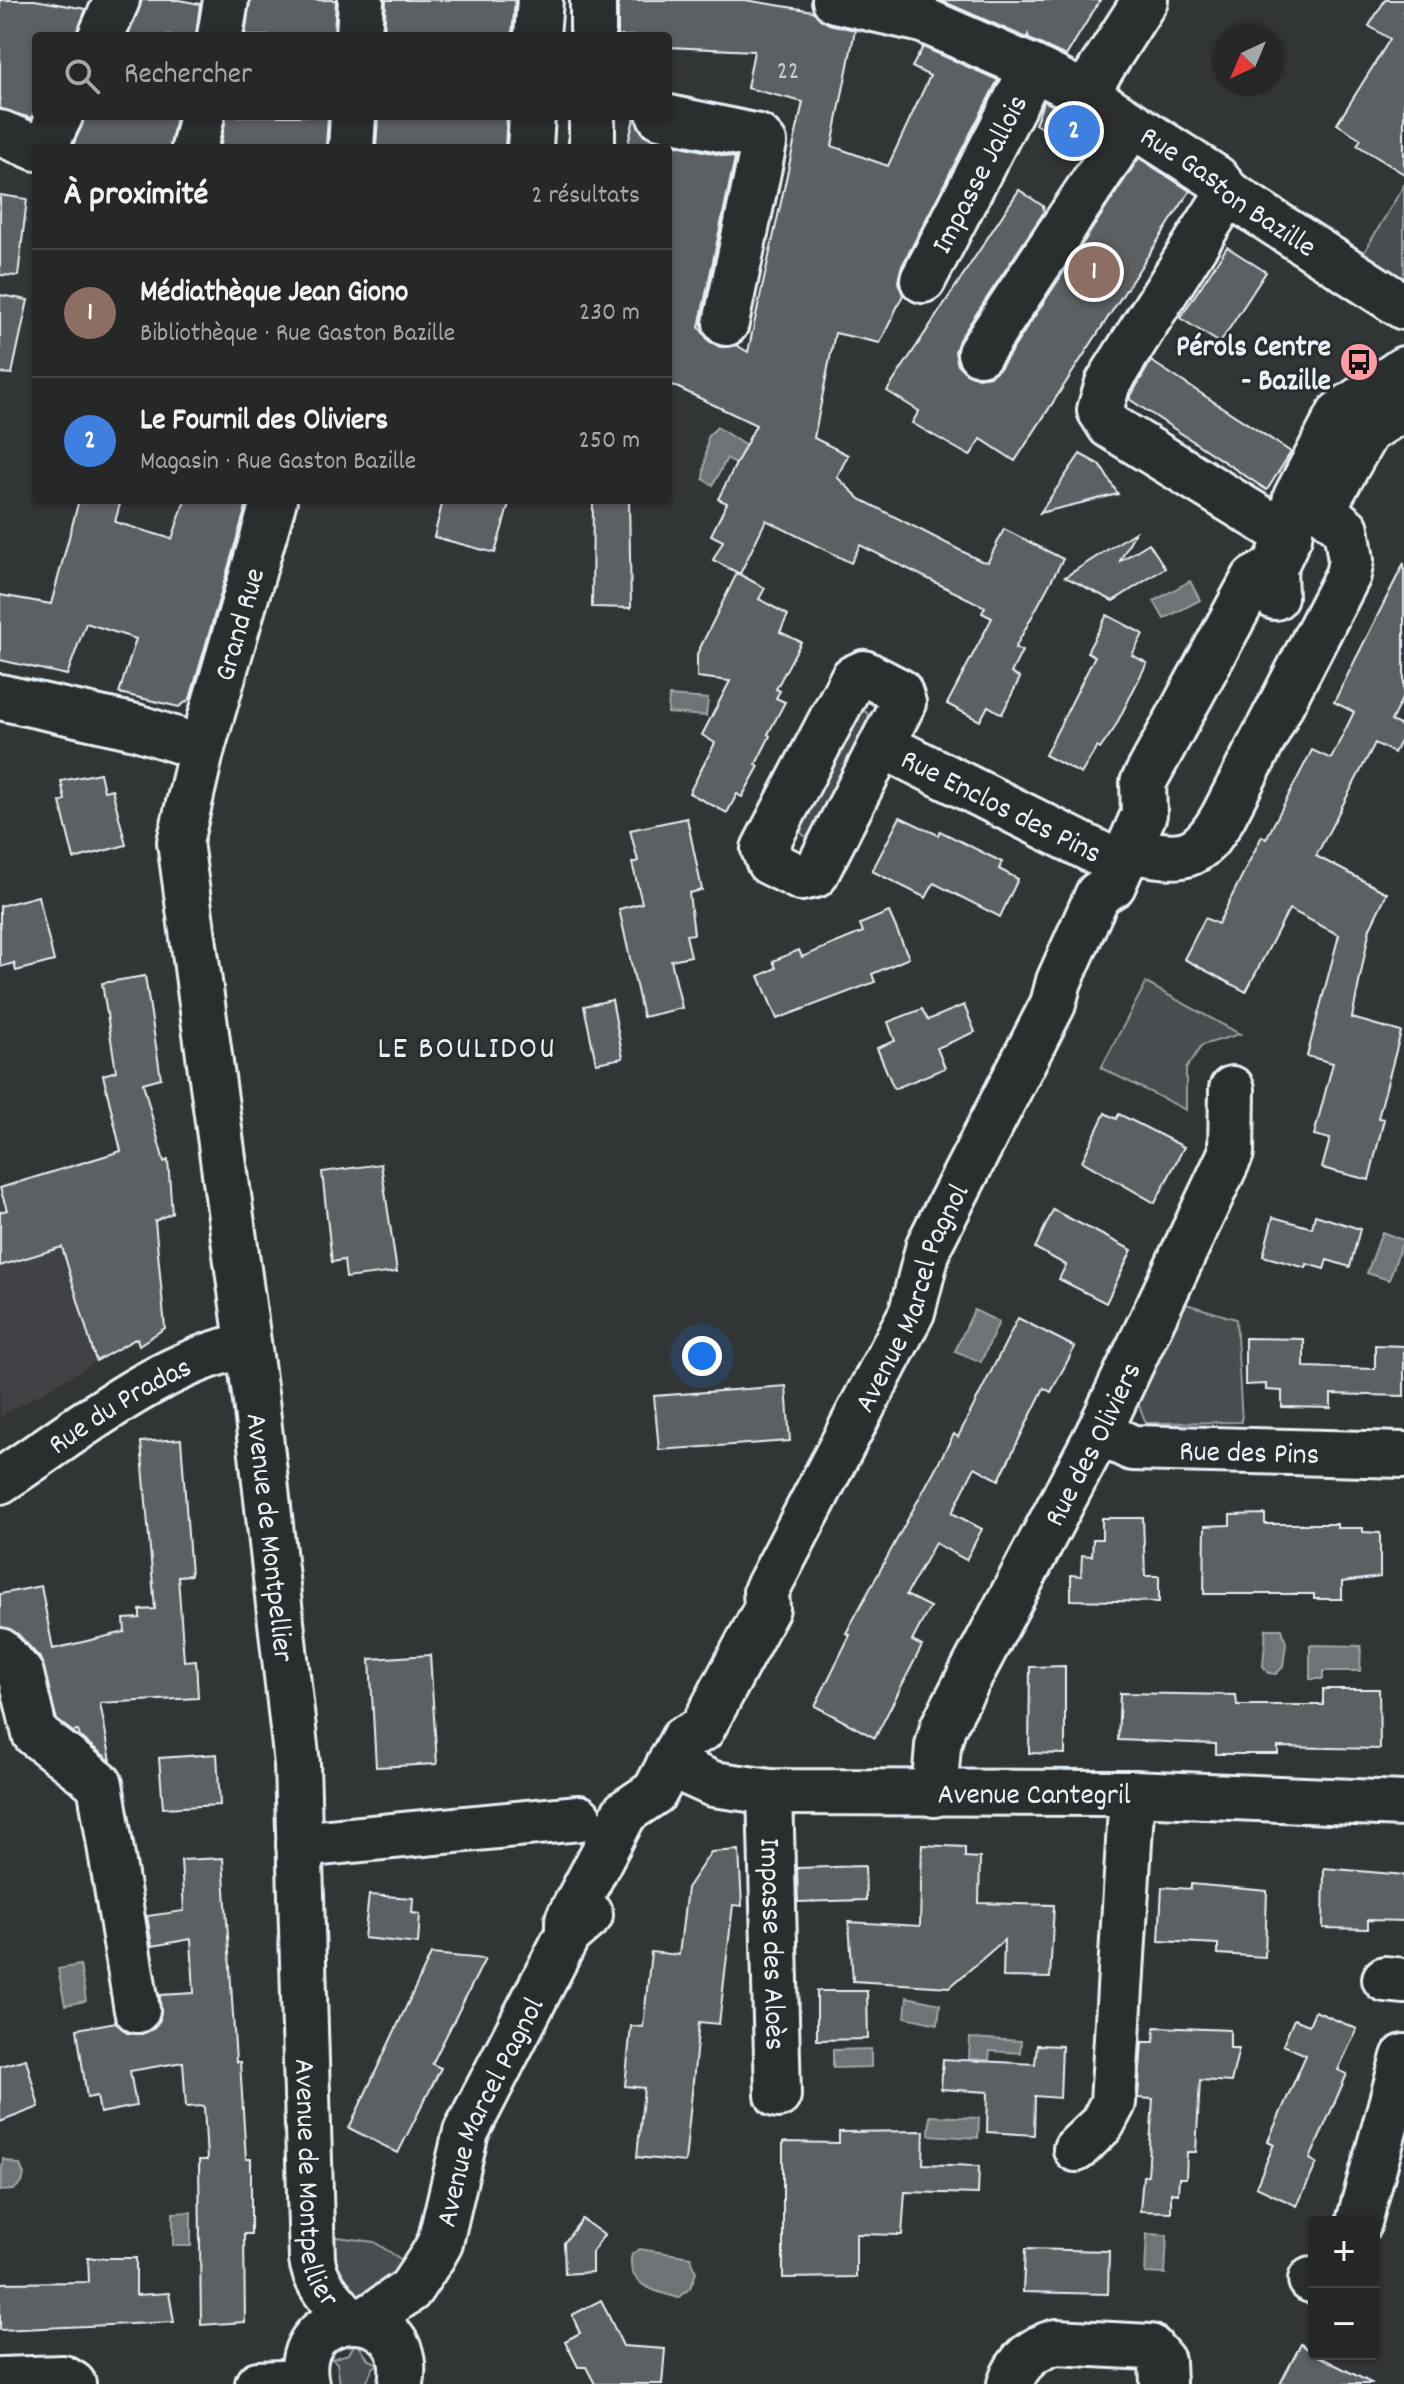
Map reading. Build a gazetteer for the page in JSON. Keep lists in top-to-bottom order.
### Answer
{
  "streets": {
    "street": [
      "Impasse Jallois",
      "Rue Gaston Bazille",
      "Grand Rue",
      "Rue Enclos des Pins",
      "Avenue Marcel Pagnol",
      "Rue du Pradas",
      "Rue des Oliviers",
      "Rue des Pins",
      "Avenue de Montpellier",
      "Avenue Cantegril",
      "Impasse des Aloès"
    ]
  },
  "crossings": [
    ["Impasse Jallois", "Rue Gaston Bazille"],
    ["Grand Rue", "Avenue de Montpellier"],
    ["Rue Enclos des Pins", "Avenue Marcel Pagnol"],
    ["Avenue Marcel Pagnol", "Avenue de Montpellier"],
    ["Avenue Marcel Pagnol", "Avenue Cantegril"],
    ["Rue du Pradas", "Avenue de Montpellier"],
    ["Rue des Oliviers", "Rue des Pins"],
    ["Rue des Oliviers", "Avenue Cantegril"],
    ["Avenue Cantegril", "Impasse des Aloès"]
  ],
  "districts": ["LE BOULIDOU"],
  "places": {
    "bus stop": ["Pérols Centre - Bazille"]
  },
  "house_numbers": ["22"],
  "north": "bottom left",
  "page": {
    "search": "Rechercher",
    "pins": ["2", "1"],
    "heading": ["À proximité", "2 résultats"],
    "list": [
      {
        "mark": "1",
        "name": "Médiathèque Jean Giono",
        "note": "Bibliothèque · Rue Gaston Bazille",
        "value": "230 m"
      },
      {
        "mark": "2",
        "name": "Le Fournil des Oliviers",
        "note": "Magasin · Rue Gaston Bazille",
        "value": "250 m"
      }
    ],
    "map_buttons": ["+", "−"]
  }
}
